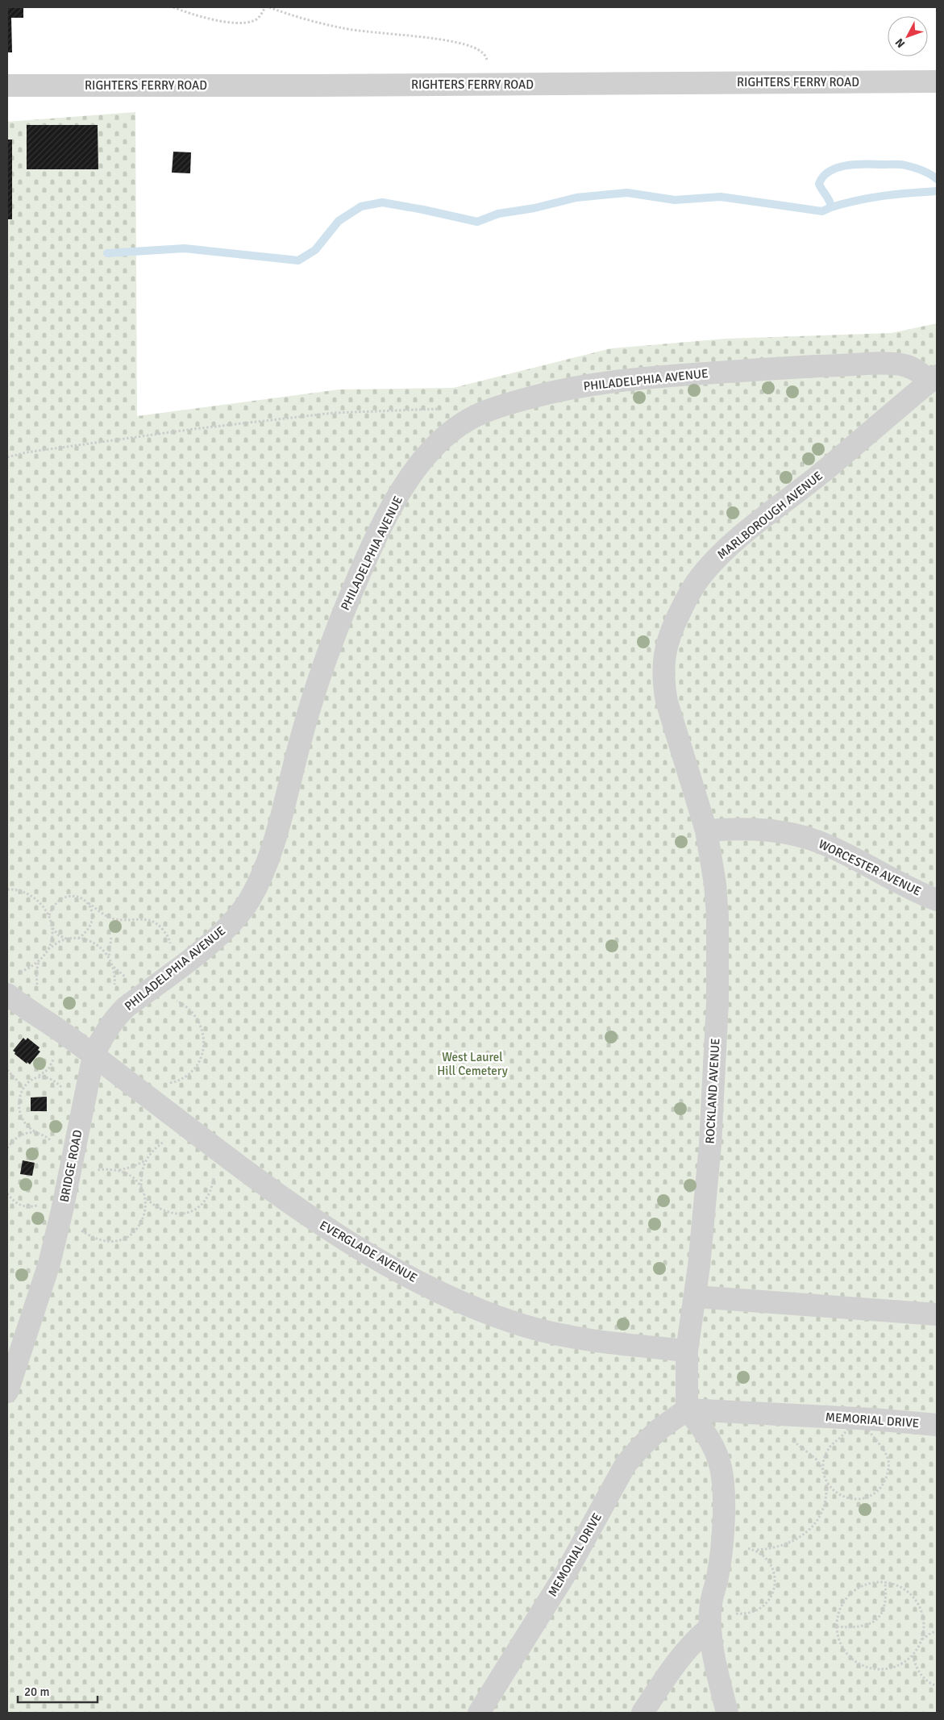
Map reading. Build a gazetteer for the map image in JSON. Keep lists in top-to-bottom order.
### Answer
{
  "streets": {
    "street": [
      "RIGHTERS FERRY ROAD",
      "PHILADELPHIA AVENUE",
      "MARLBOROUGH AVENUE",
      "WORCESTER AVENUE",
      "ROCKLAND AVENUE",
      "BRIDGE ROAD",
      "EVERGLADE AVENUE",
      "MEMORIAL DRIVE"
    ]
  },
  "crossings": [
    ["PHILADELPHIA AVENUE", "MARLBOROUGH AVENUE"],
    ["PHILADELPHIA AVENUE", "BRIDGE ROAD"],
    ["PHILADELPHIA AVENUE", "EVERGLADE AVENUE"],
    ["MARLBOROUGH AVENUE", "WORCESTER AVENUE"],
    ["MARLBOROUGH AVENUE", "ROCKLAND AVENUE"],
    ["WORCESTER AVENUE", "ROCKLAND AVENUE"],
    ["ROCKLAND AVENUE", "EVERGLADE AVENUE"],
    ["BRIDGE ROAD", "EVERGLADE AVENUE"]
  ],
  "parks": ["West Laurel Hill Cemetery"],
  "scale_bar": "20 m",
  "north": "bottom left"
}
